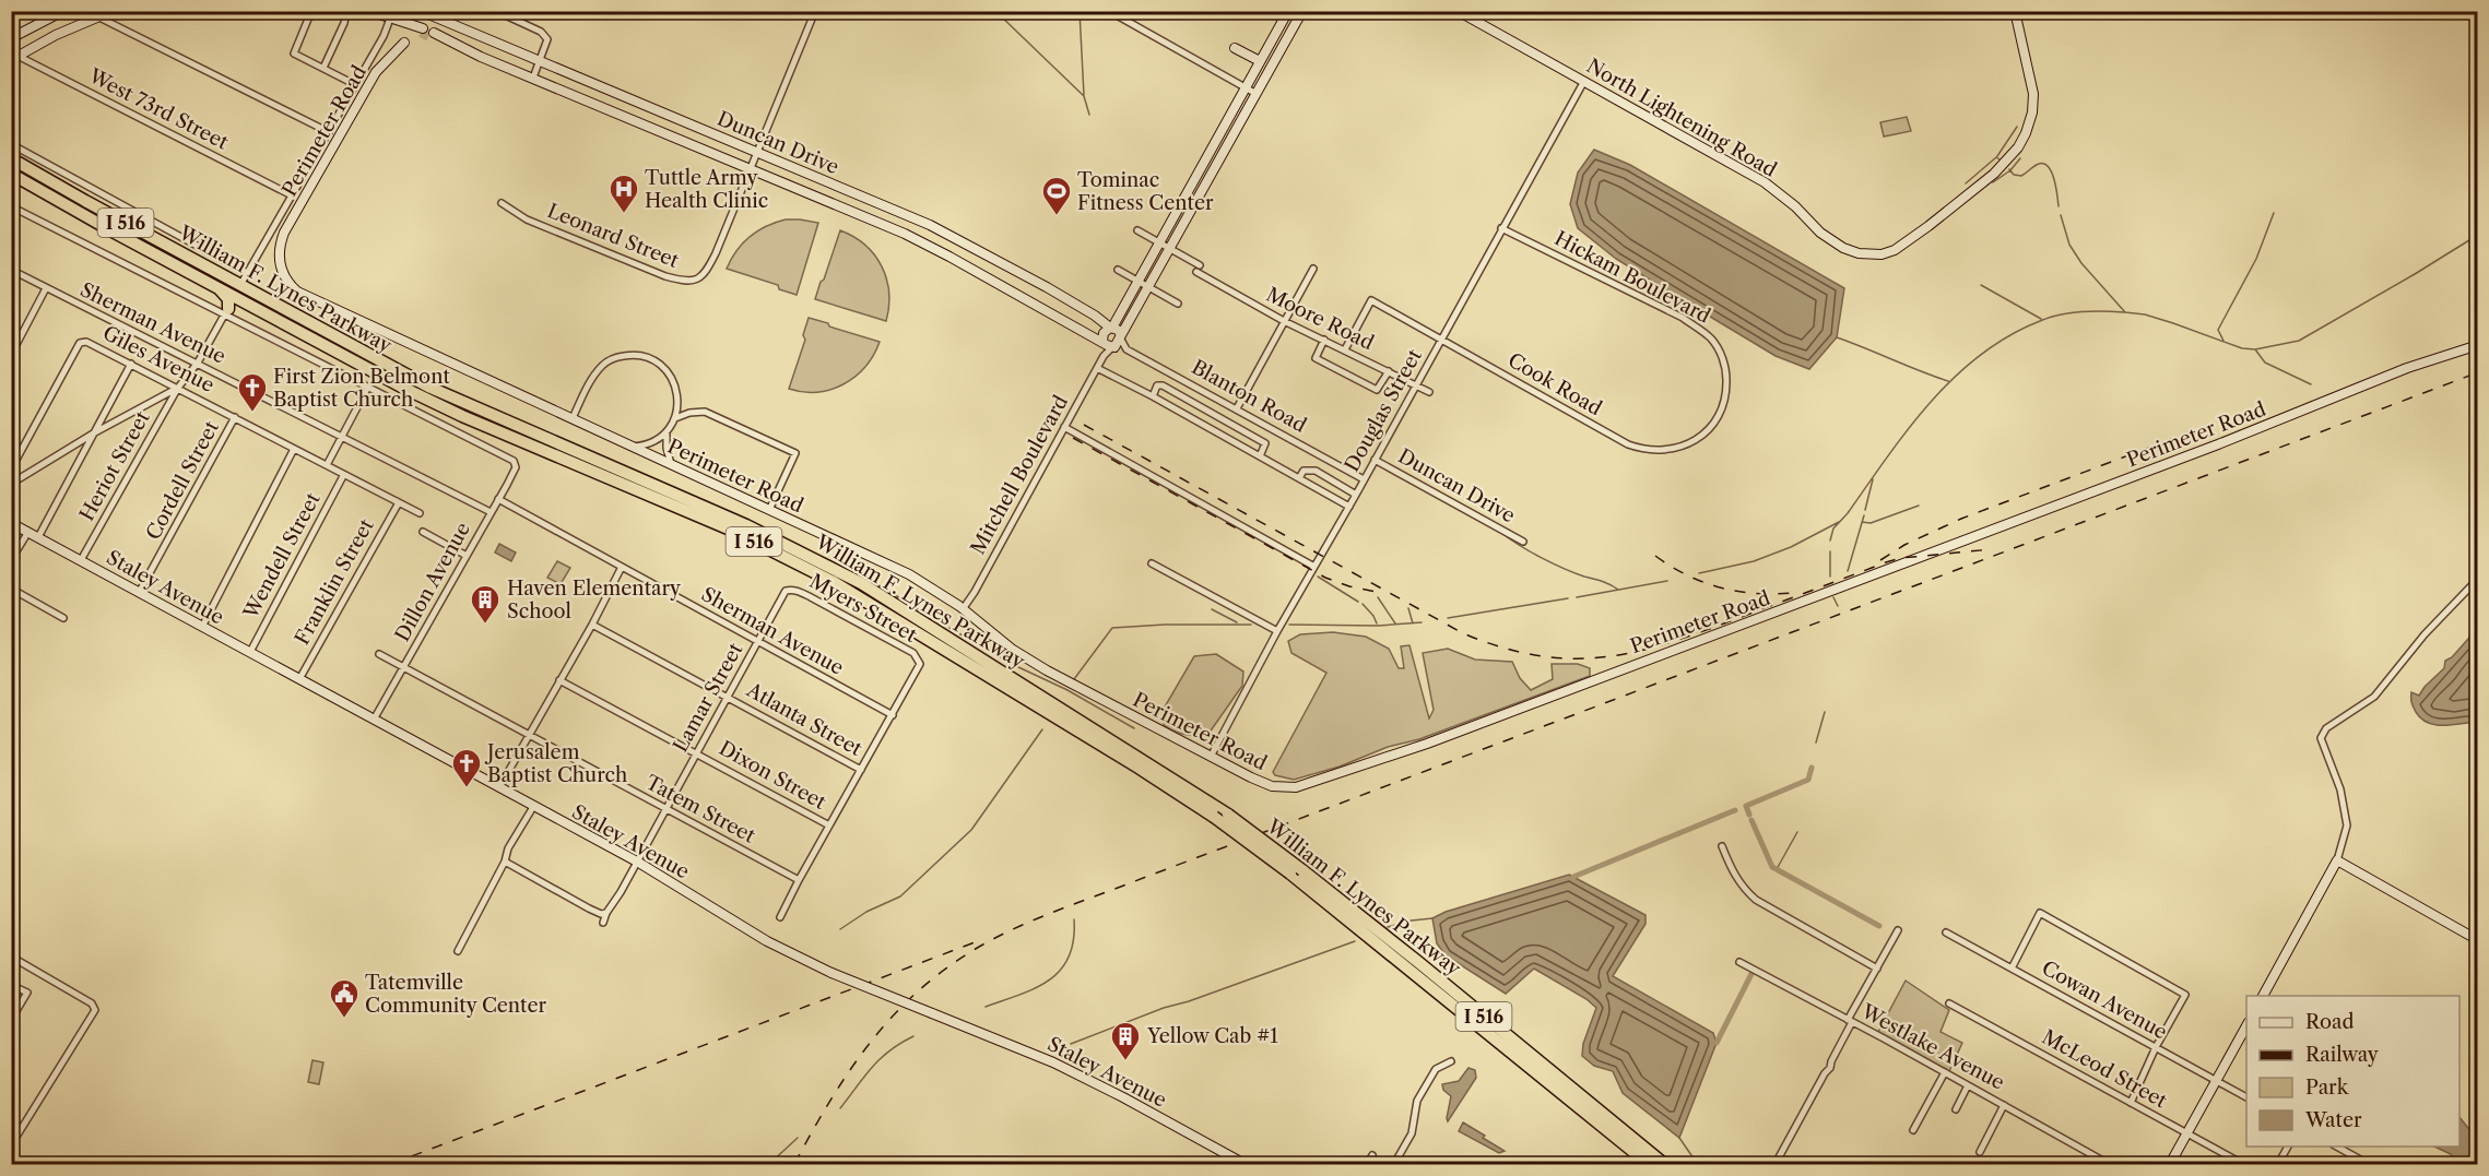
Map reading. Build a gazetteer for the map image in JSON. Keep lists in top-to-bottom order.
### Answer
{
  "streets": {
    "highway": ["I 516", "William F. Lynes Parkway"],
    "street": [
      "West 73rd Street",
      "North Lightening Road",
      "Perimeter Road",
      "Duncan Drive",
      "Leonard Street",
      "Hickam Boulevard",
      "Moore Road",
      "Sherman Avenue",
      "Giles Avenue",
      "Cook Road",
      "Blanton Road",
      "Douglas Street",
      "Heriot Street",
      "Mitchell Boulevard",
      "Cordell Street",
      "Wendell Street",
      "Franklin Street",
      "Dillon Avenue",
      "Staley Avenue",
      "Myers Street",
      "Lamar Street",
      "Atlanta Street",
      "Dixon Street",
      "Tatem Street",
      "Cowan Avenue",
      "Westlake Avenue",
      "McLeod Street"
    ]
  },
  "crossings": [
    ["North Lightening Road", "Douglas Street"],
    ["Perimeter Road", "Douglas Street"],
    ["Perimeter Road", "Mitchell Boulevard"],
    ["Duncan Drive", "Leonard Street"],
    ["Duncan Drive", "Douglas Street"],
    ["Duncan Drive", "Mitchell Boulevard"],
    ["Hickam Boulevard", "Cook Road"],
    ["Hickam Boulevard", "Douglas Street"],
    ["Moore Road", "Cook Road"],
    ["Moore Road", "Douglas Street"],
    ["Sherman Avenue", "Dillon Avenue"],
    ["Sherman Avenue", "Myers Street"],
    ["Sherman Avenue", "Lamar Street"],
    ["Giles Avenue", "Heriot Street"],
    ["Giles Avenue", "Cordell Street"],
    ["Giles Avenue", "Wendell Street"],
    ["Giles Avenue", "Franklin Street"],
    ["Cook Road", "Douglas Street"],
    ["Blanton Road", "Douglas Street"],
    ["Heriot Street", "Staley Avenue"],
    ["Cordell Street", "Staley Avenue"],
    ["Wendell Street", "Staley Avenue"],
    ["Franklin Street", "Staley Avenue"],
    ["Dillon Avenue", "Staley Avenue"],
    ["Dillon Avenue", "Tatem Street"],
    ["Staley Avenue", "Lamar Street"],
    ["Myers Street", "Lamar Street"],
    ["Lamar Street", "Atlanta Street"],
    ["Lamar Street", "Dixon Street"],
    ["Lamar Street", "Tatem Street"]
  ],
  "places": {
    "hospital": ["Tuttle Army Health Clinic"],
    "sports": ["Tominac Fitness Center"],
    "church": ["First Zion Belmont Baptist Church", "Jerusalem Baptist Church"],
    "building": ["Haven Elementary School", "Yellow Cab #1"],
    "public building": ["Tatemville Community Center"]
  },
  "legend": [
    "Road",
    "Railway",
    "Park",
    "Water"
  ]
}
